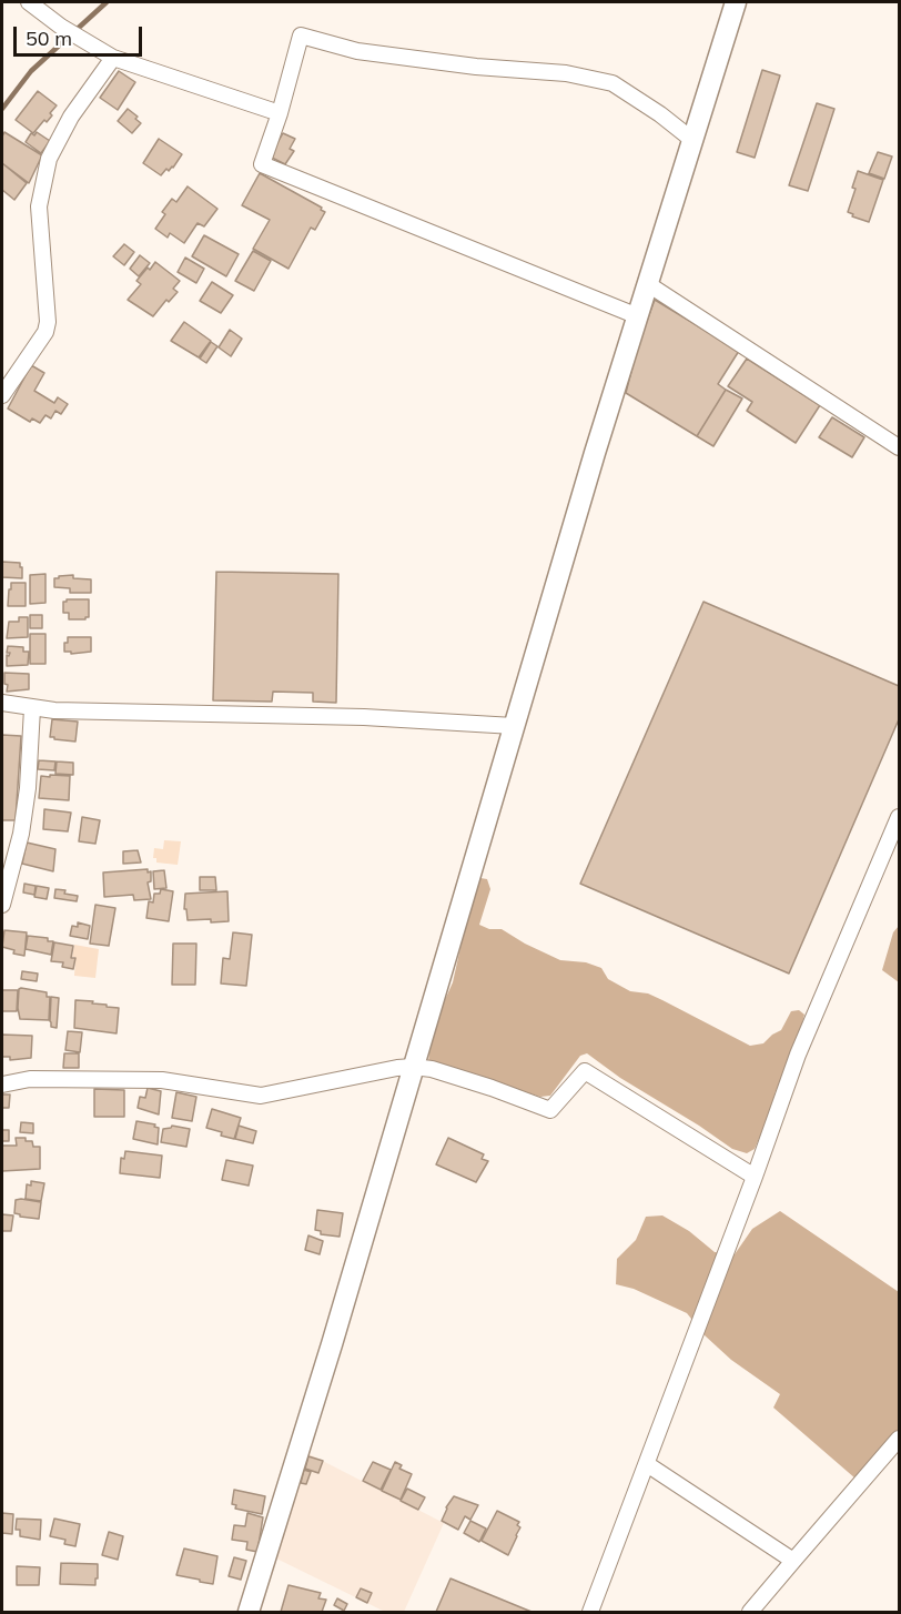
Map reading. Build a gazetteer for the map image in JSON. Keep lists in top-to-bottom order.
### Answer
{
  "scale_bar": "50 m"
}
